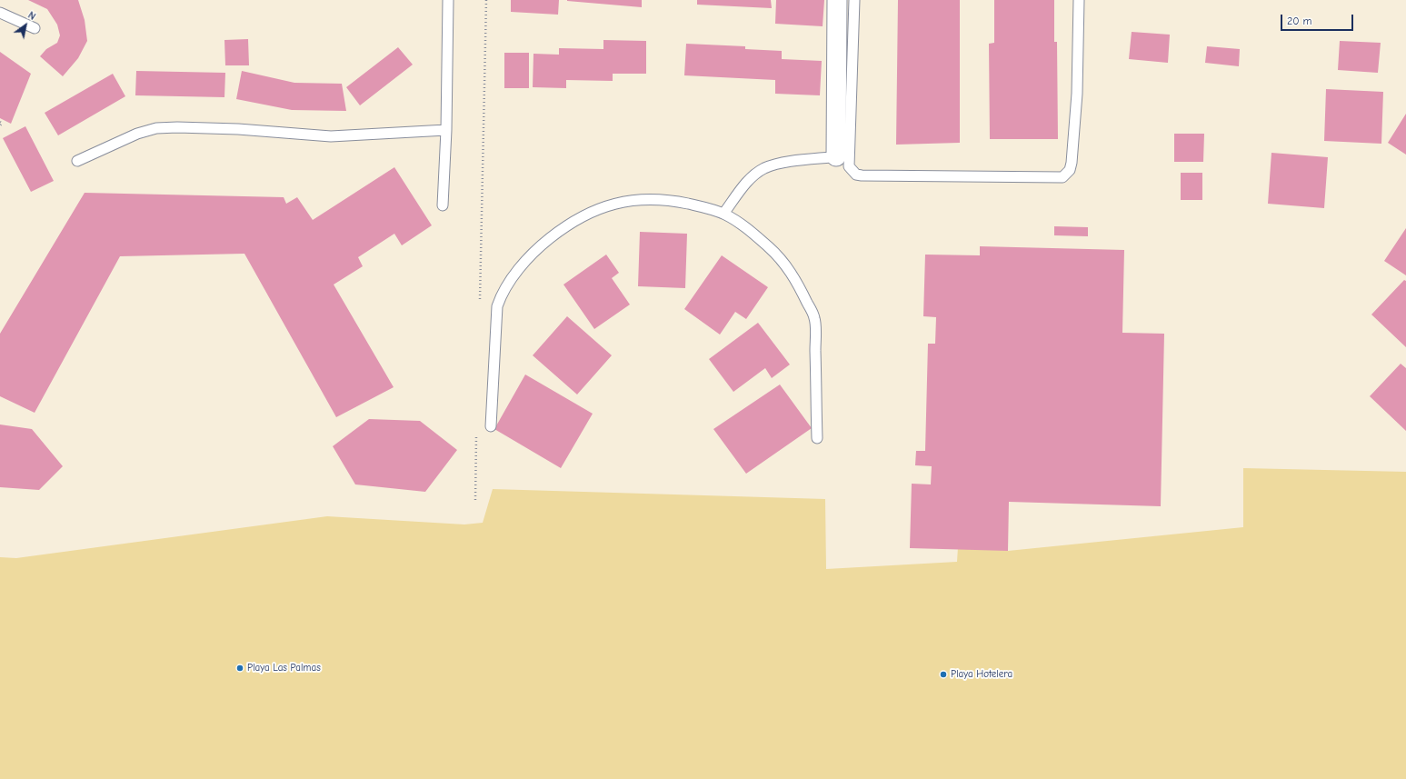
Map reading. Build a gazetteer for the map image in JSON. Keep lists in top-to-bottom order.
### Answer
{
  "places": ["Playa Las Palmas", "Playa Hotelera"],
  "scale_bar": "20 m",
  "north": "top right"
}
